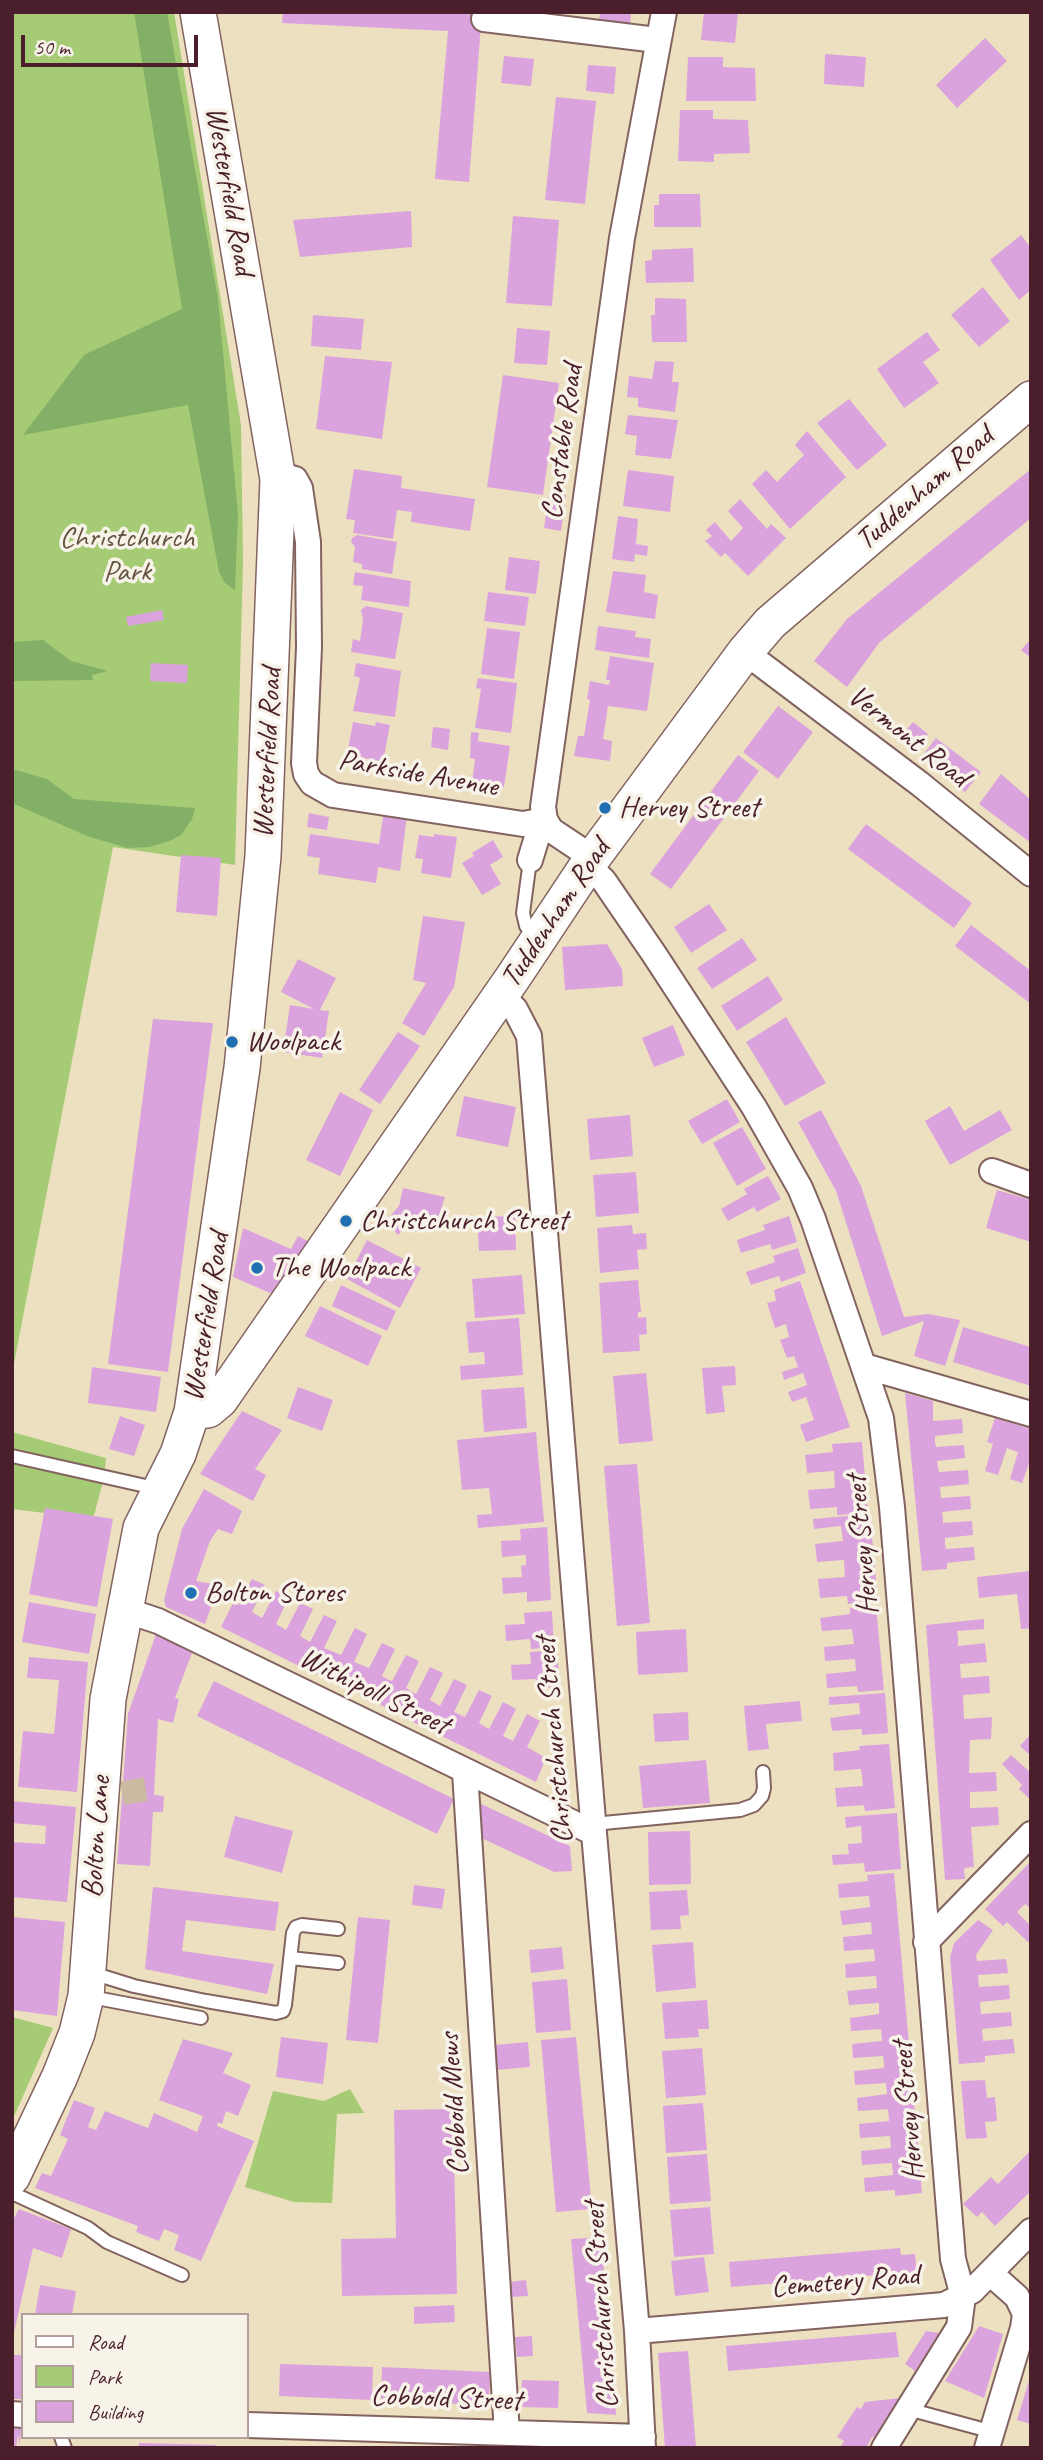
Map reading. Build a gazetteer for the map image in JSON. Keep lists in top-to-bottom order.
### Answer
{
  "streets": {
    "main road": ["Westerfield Road", "Tuddenham Road", "Bolton Lane"],
    "street": [
      "Constable Road",
      "Vermont Road",
      "Parkside Avenue",
      "Hervey Street",
      "Withipoll Street",
      "Christchurch Street",
      "Cobbold Mews",
      "Cemetery Road",
      "Cobbold Street"
    ]
  },
  "crossings": [
    ["Westerfield Road", "Tuddenham Road"],
    ["Westerfield Road", "Parkside Avenue"],
    ["Westerfield Road", "Bolton Lane"],
    ["Constable Road", "Parkside Avenue"],
    ["Tuddenham Road", "Vermont Road"],
    ["Tuddenham Road", "Hervey Street"],
    ["Tuddenham Road", "Christchurch Street"],
    ["Hervey Street", "Cemetery Road"],
    ["Withipoll Street", "Christchurch Street"],
    ["Withipoll Street", "Bolton Lane"],
    ["Withipoll Street", "Cobbold Mews"],
    ["Christchurch Street", "Cemetery Road"],
    ["Christchurch Street", "Cobbold Street"],
    ["Cobbold Mews", "Cobbold Street"]
  ],
  "parks": ["Christchurch Park"],
  "places": [
    "Hervey Street",
    "Woolpack",
    "Christchurch Street",
    "The Woolpack",
    "Bolton Stores"
  ],
  "legend": ["Road", "Park", "Building"],
  "scale_bar": "50 m"
}
